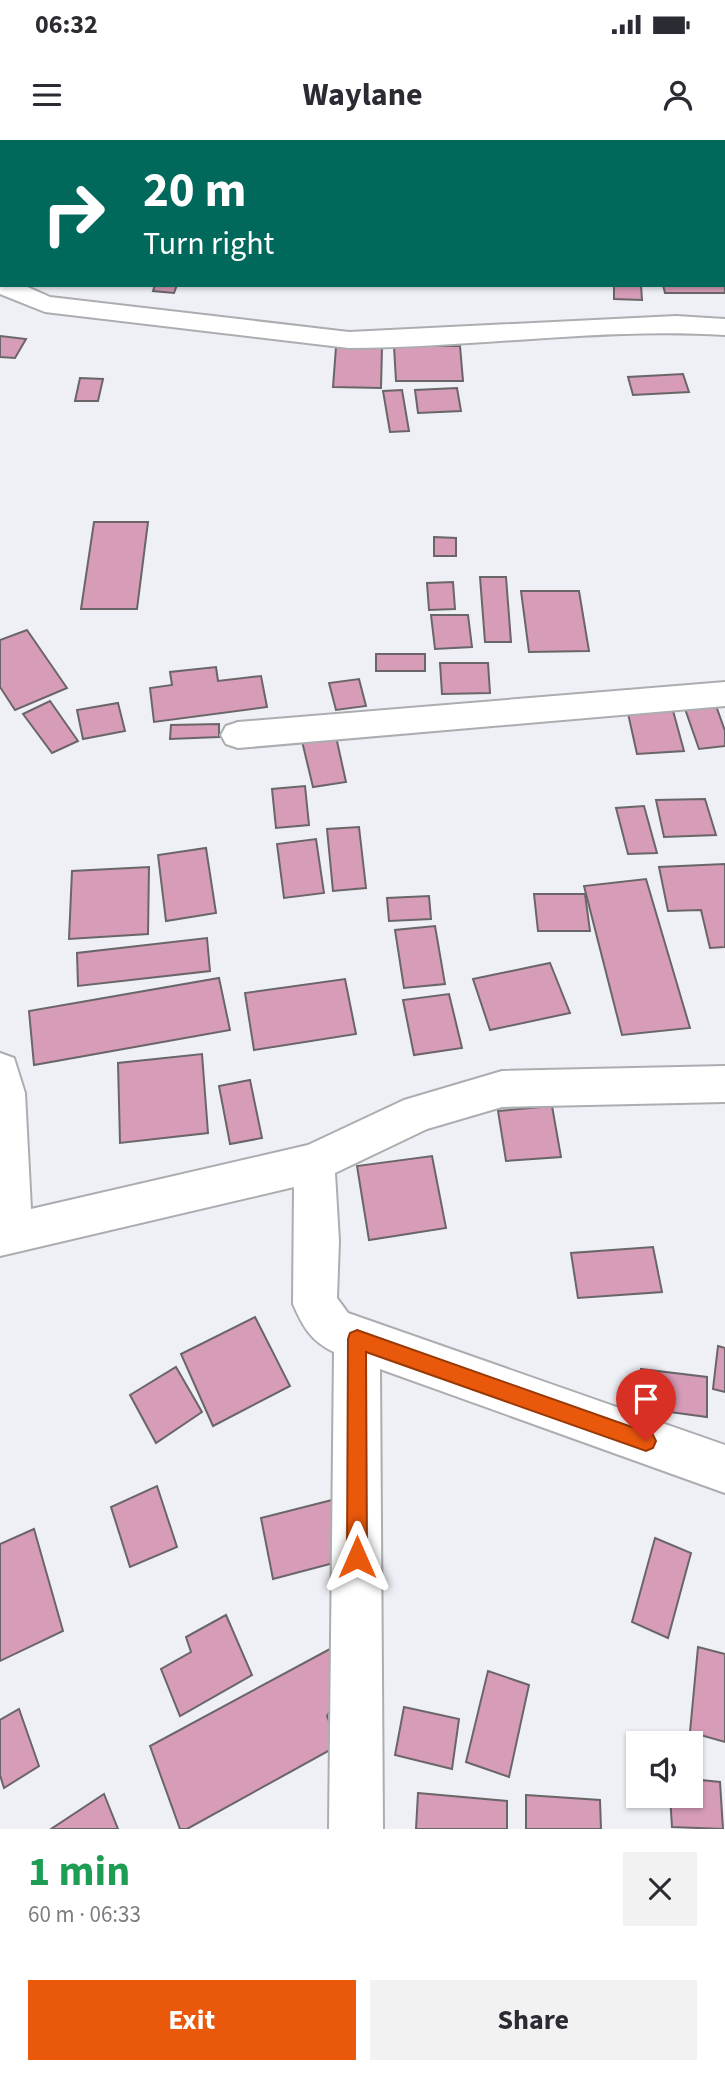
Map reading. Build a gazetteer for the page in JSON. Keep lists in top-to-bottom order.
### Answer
{
  "page": {
    "status": "06:32",
    "header": "Waylane",
    "turn": ["20 m", "Turn right"],
    "heading": ["1 min", "60 m · 06:33"],
    "buttons": ["Exit", "Share"]
  }
}
